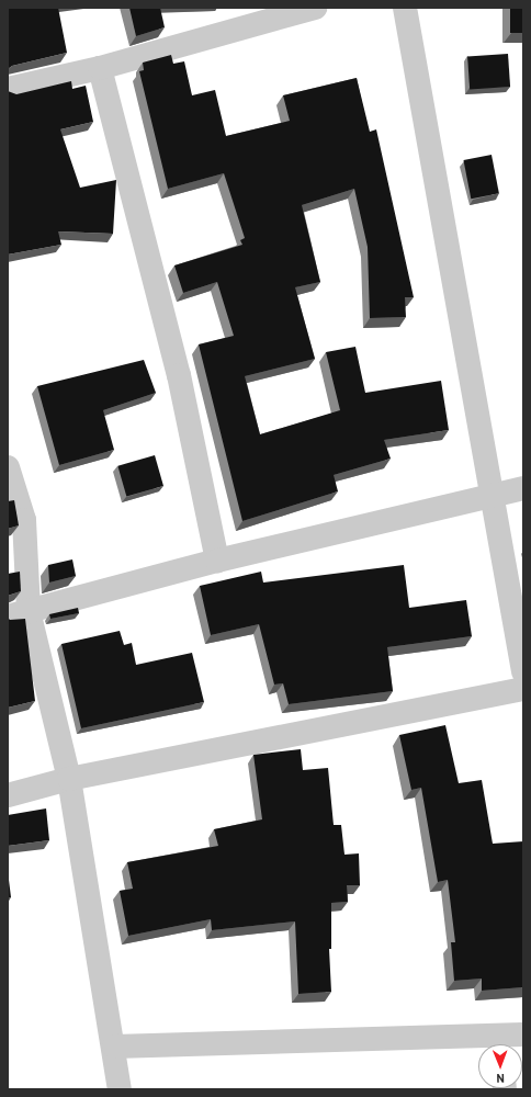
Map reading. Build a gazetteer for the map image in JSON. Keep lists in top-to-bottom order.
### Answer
{
  "north": "bottom"
}
